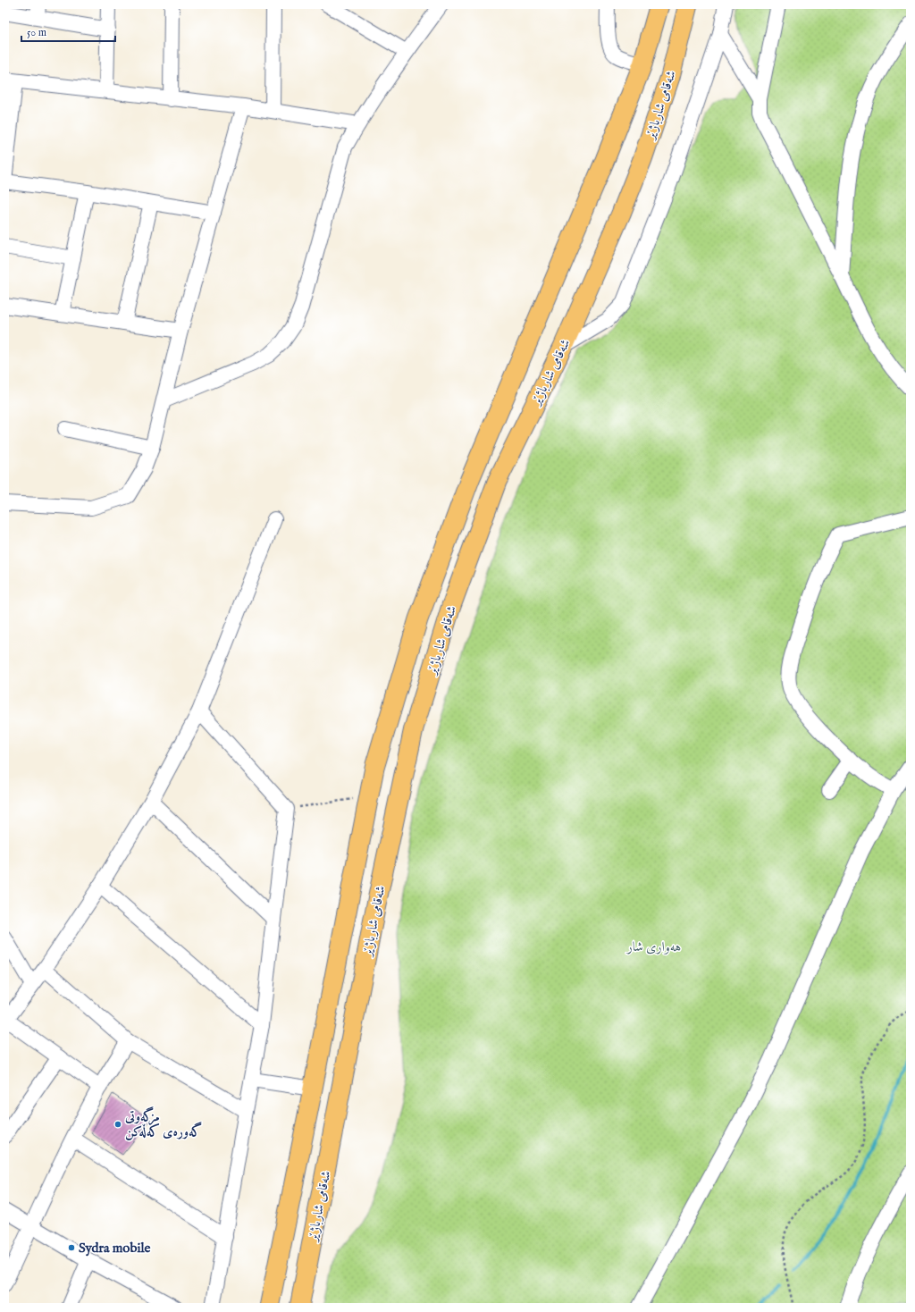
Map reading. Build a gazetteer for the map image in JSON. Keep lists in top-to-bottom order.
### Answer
{
  "streets": {
    "main road": ["شەقامی شارباژێر"]
  },
  "parks": ["هەواری شار"],
  "places": ["مزگەوتی گەورەی کەڵەکن", "Sydra mobile"],
  "scale_bar": "50 m"
}
